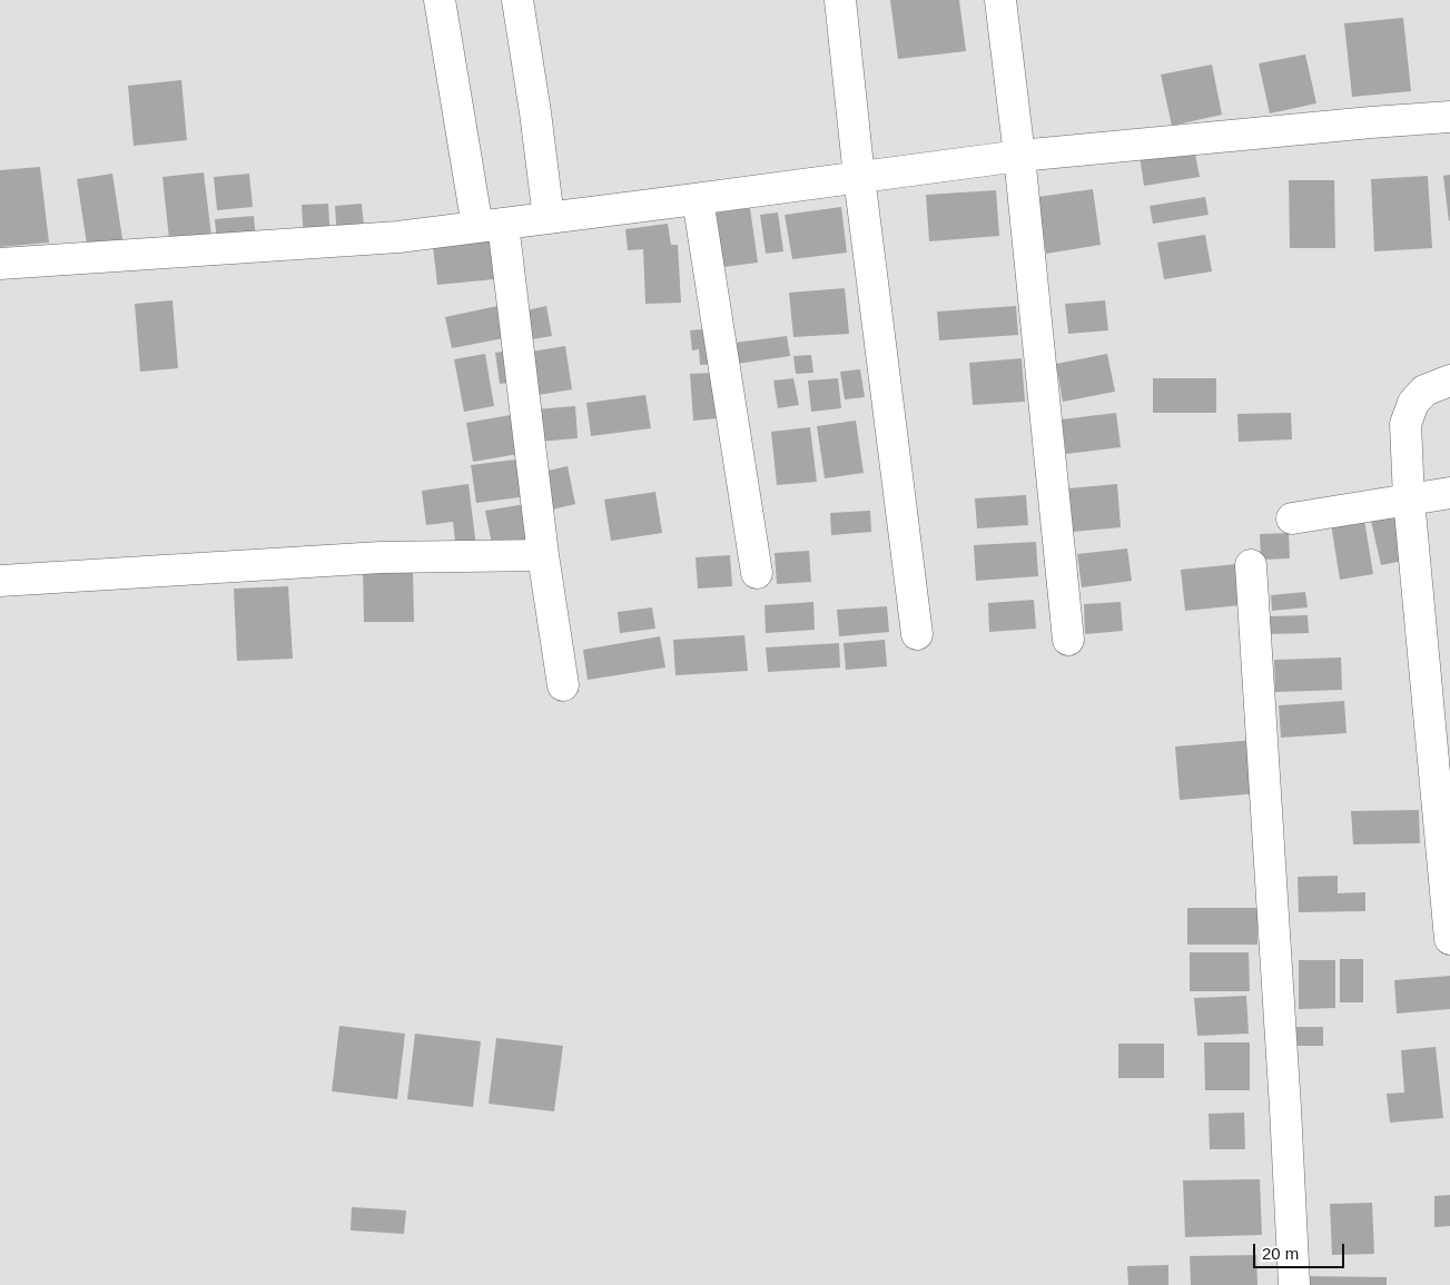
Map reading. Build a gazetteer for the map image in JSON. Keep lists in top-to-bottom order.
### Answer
{
  "scale_bar": "20 m"
}
